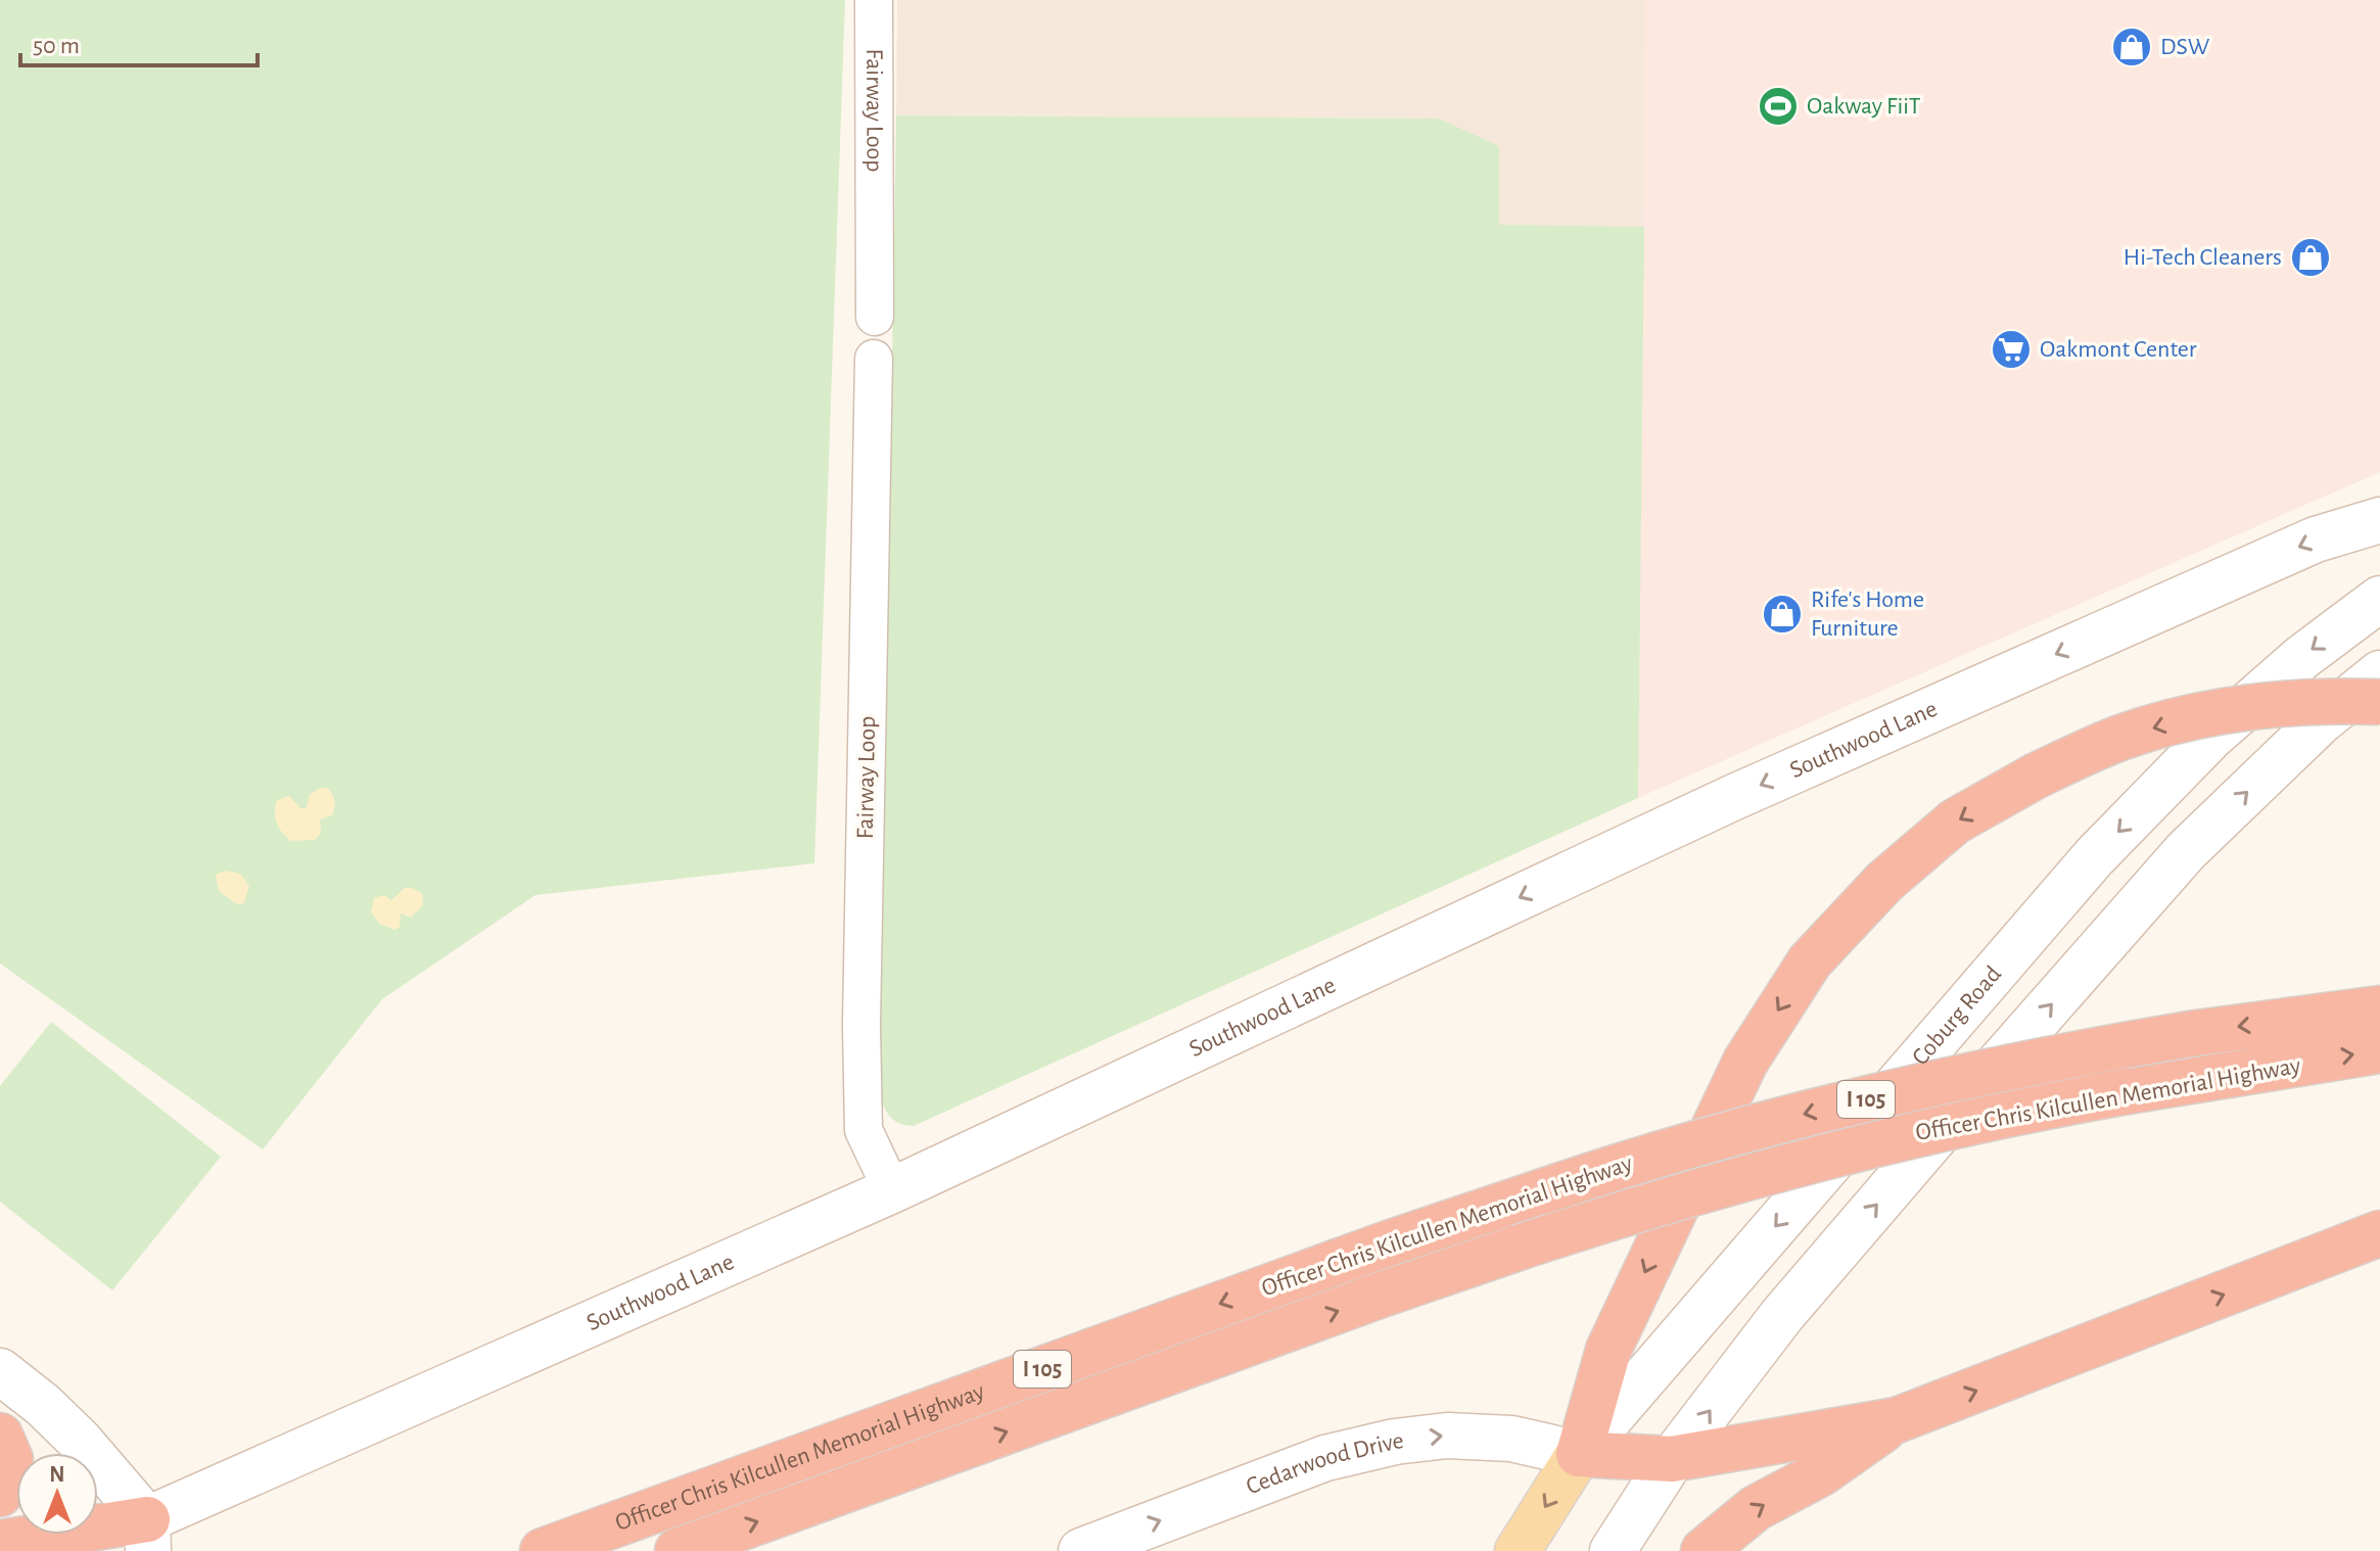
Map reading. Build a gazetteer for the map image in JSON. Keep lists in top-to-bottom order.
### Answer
{
  "streets": {
    "highway": ["I 105", "Officer Chris Kilcullen Memorial Highway"],
    "main road": ["Southwood Lane", "Coburg Road", "Cedarwood Drive"],
    "street": ["Fairway Loop"]
  },
  "crossings": [
    ["Fairway Loop", "Southwood Lane"],
    ["Coburg Road", "Cedarwood Drive"]
  ],
  "one_way": ["Cedarwood Drive"],
  "places": {
    "shop": ["DSW", "Hi-Tech Cleaners", "Rife's Home Furniture"],
    "sports": ["Oakway FiiT"],
    "supermarket": ["Oakmont Center"]
  },
  "scale_bar": "50 m",
  "north": "top"
}
